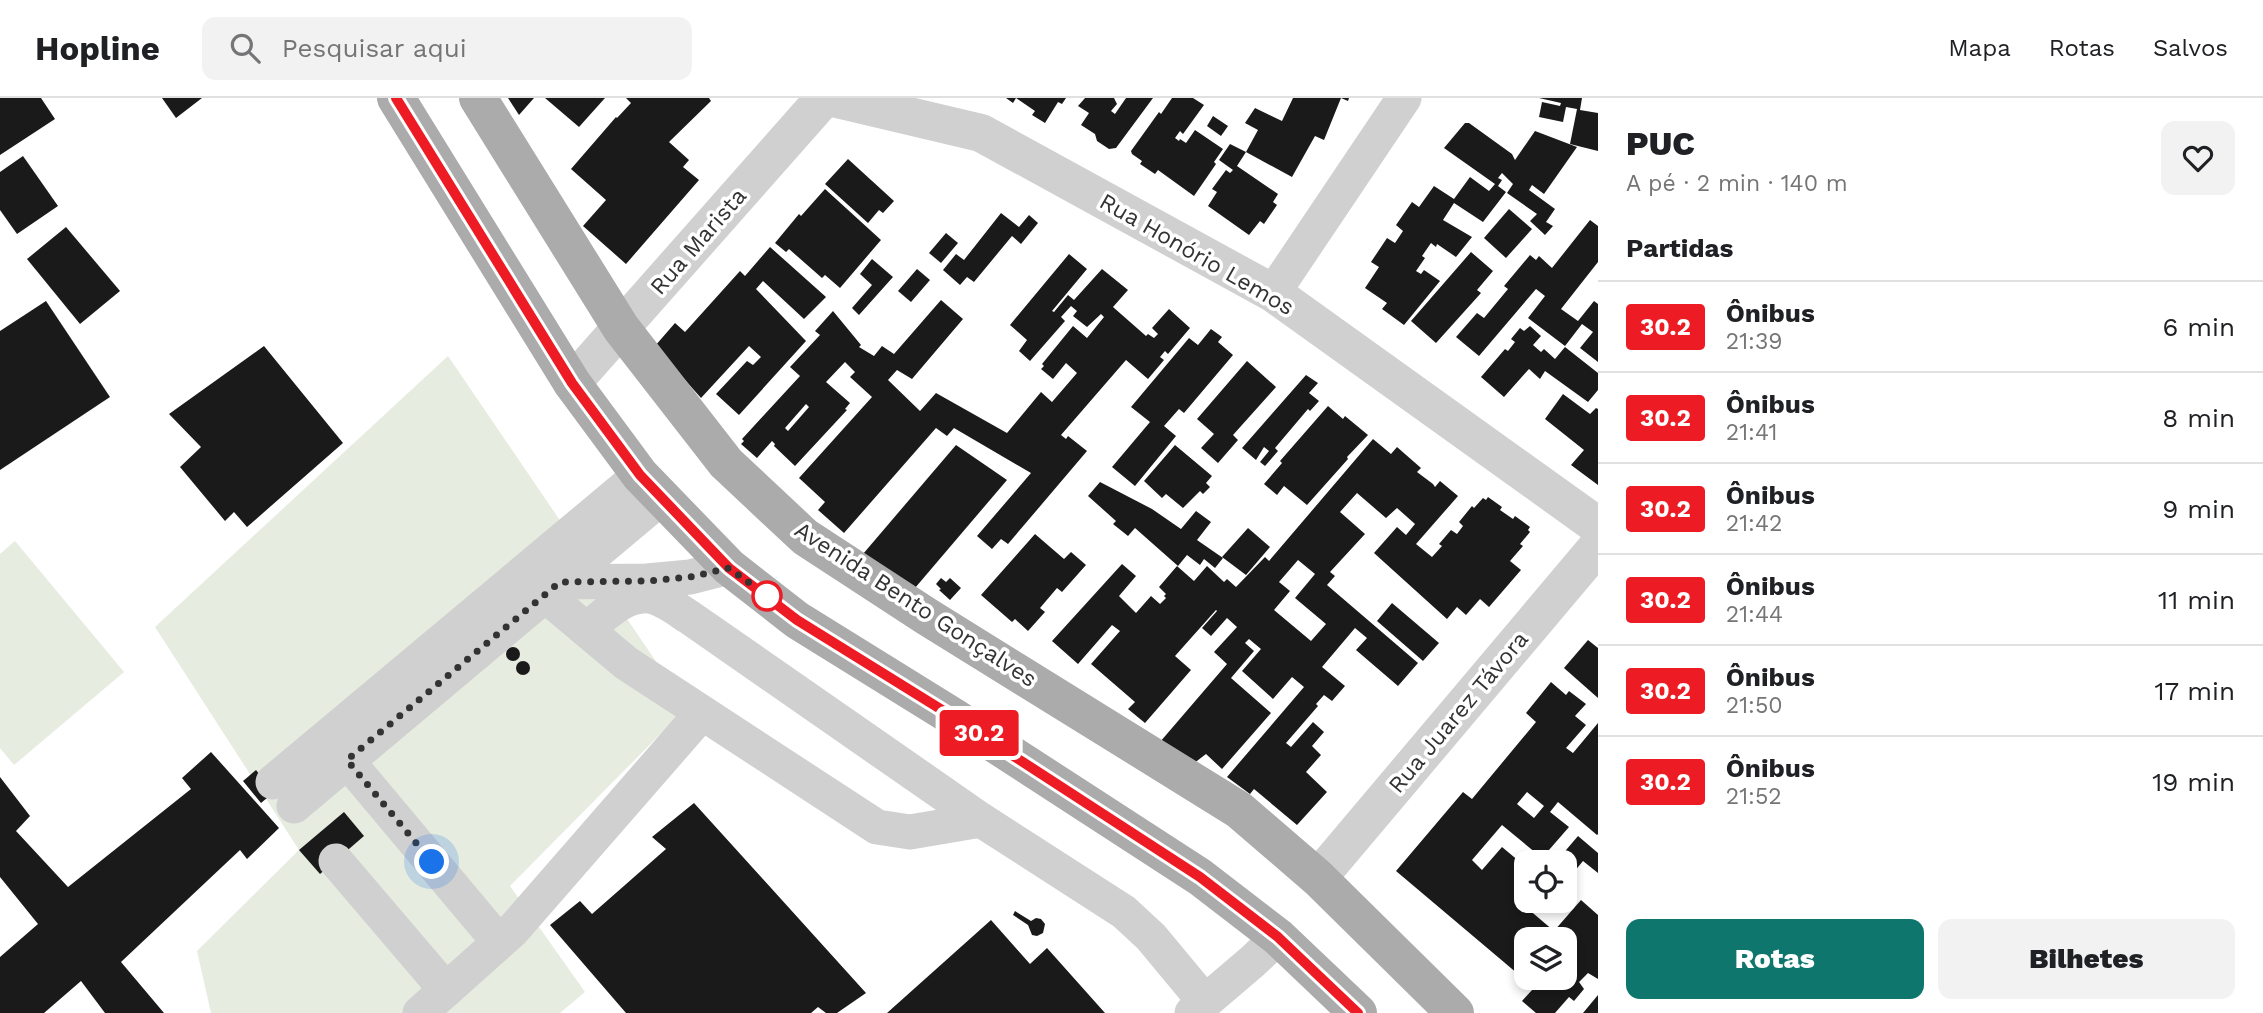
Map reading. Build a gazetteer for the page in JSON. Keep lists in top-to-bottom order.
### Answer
{
  "streets": {
    "main road": ["Avenida Bento Gonçalves"],
    "street": ["Rua Marista", "Rua Honório Lemos", "Rua Juarez Távora"]
  },
  "crossings": [
    ["Rua Marista", "Avenida Bento Gonçalves"],
    ["Avenida Bento Gonçalves", "Rua Juarez Távora"]
  ],
  "lines": ["bus line 30.2"],
  "page": {
    "header": "Hopline",
    "search": "Pesquisar aqui",
    "nav": ["Mapa", "Rotas", "Salvos"],
    "on_map": "30.2",
    "heading": [
      ["PUC", "A pé · 2 min · 140 m"],
      "Partidas"
    ],
    "list": [
      {
        "mark": "30.2",
        "name": "Ônibus",
        "note": "21:39",
        "value": "6 min"
      },
      {
        "mark": "30.2",
        "name": "Ônibus",
        "note": "21:41",
        "value": "8 min"
      },
      {
        "mark": "30.2",
        "name": "Ônibus",
        "note": "21:42",
        "value": "9 min"
      },
      {
        "mark": "30.2",
        "name": "Ônibus",
        "note": "21:44",
        "value": "11 min"
      },
      {
        "mark": "30.2",
        "name": "Ônibus",
        "note": "21:50",
        "value": "17 min"
      },
      {
        "mark": "30.2",
        "name": "Ônibus",
        "note": "21:52",
        "value": "19 min"
      }
    ],
    "buttons": ["Rotas", "Bilhetes"]
  }
}
